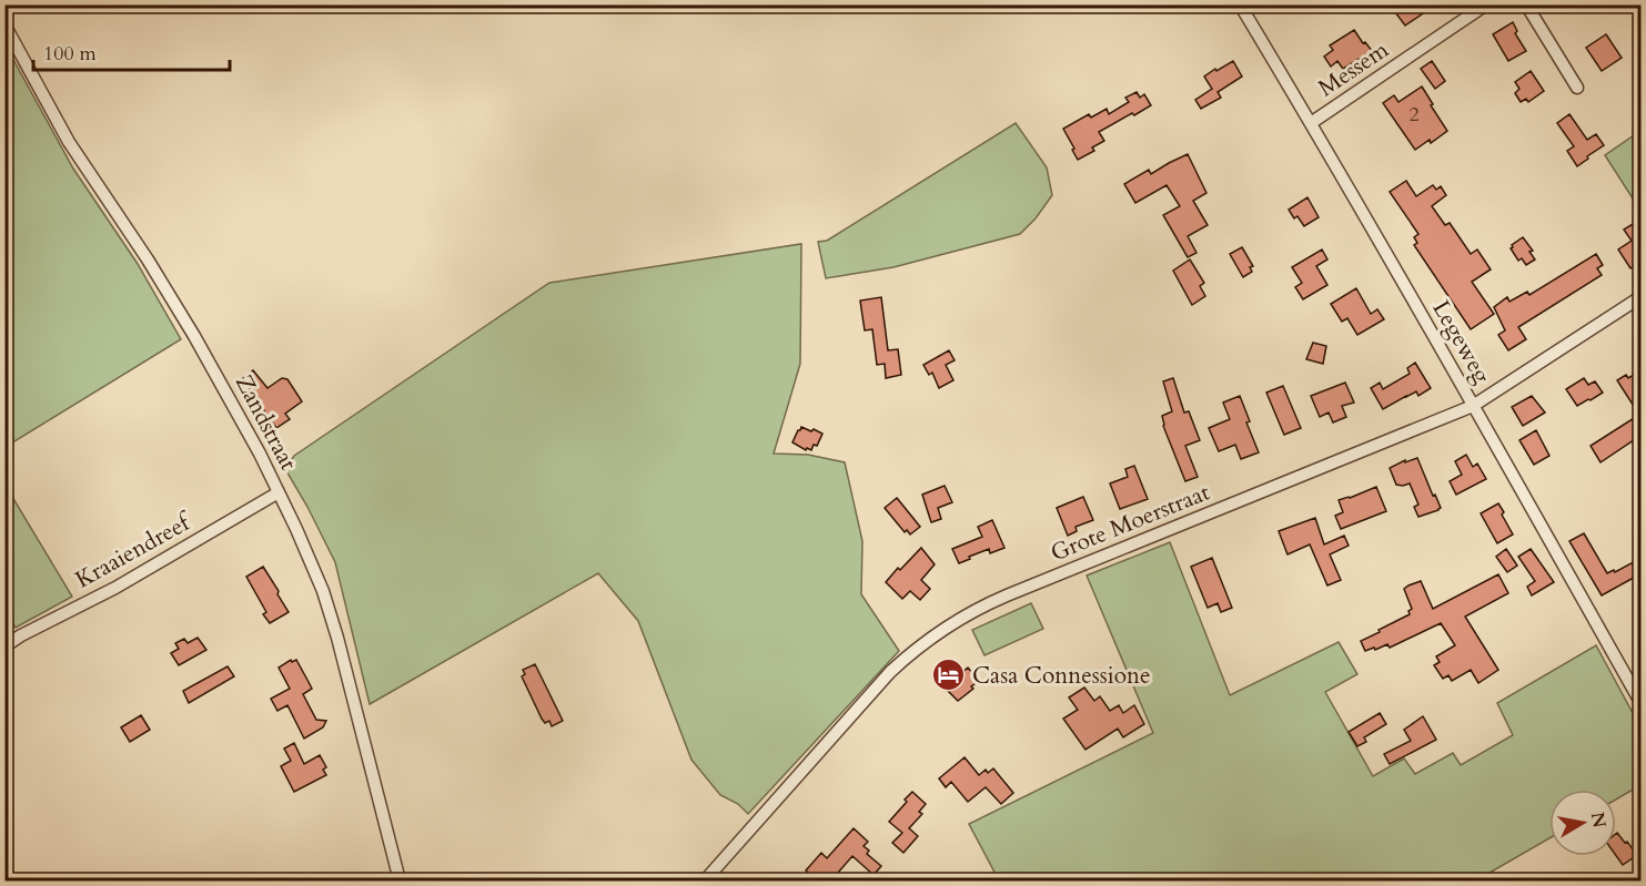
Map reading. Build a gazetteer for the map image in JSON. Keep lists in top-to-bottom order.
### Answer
{
  "streets": {
    "street": [
      "Messem",
      "Legeweg",
      "Zandstraat",
      "Grote Moerstraat",
      "Kraaiendreef"
    ]
  },
  "crossings": [
    ["Messem", "Legeweg"],
    ["Legeweg", "Grote Moerstraat"],
    ["Zandstraat", "Kraaiendreef"]
  ],
  "places": {
    "hotel": ["Casa Connessione"]
  },
  "house_numbers": ["2"],
  "scale_bar": "100 m",
  "north": "right"
}
